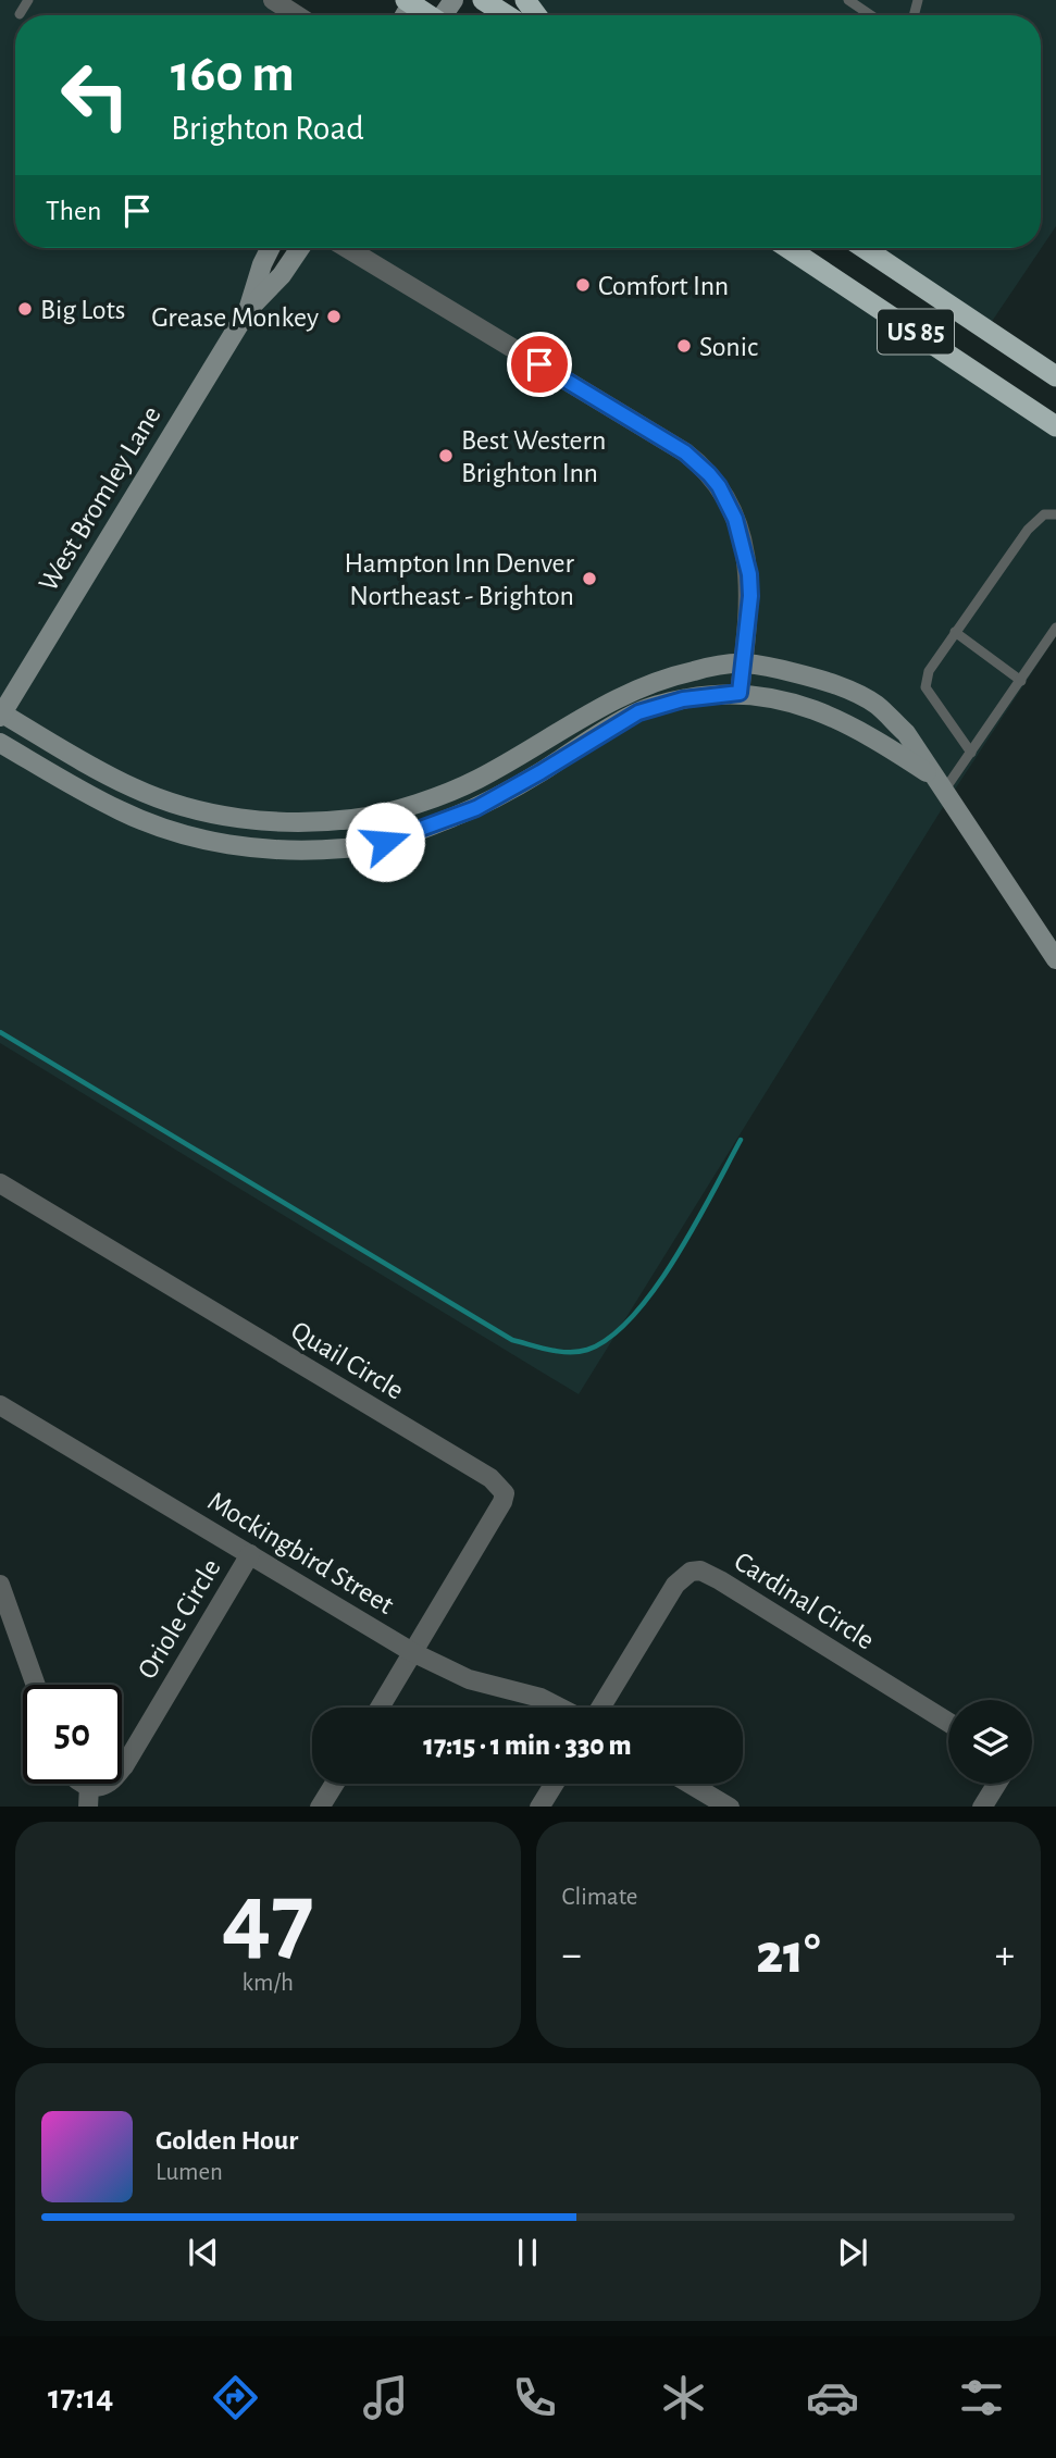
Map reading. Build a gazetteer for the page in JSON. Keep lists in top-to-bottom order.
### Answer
{
  "streets": {
    "highway": ["US 85"],
    "main road": ["West Bromley Lane"],
    "street": [
      "Quail Circle",
      "Mockingbird Street",
      "Cardinal Circle",
      "Oriole Circle"
    ]
  },
  "crossings": [
    ["Quail Circle", "Mockingbird Street"],
    ["Mockingbird Street", "Oriole Circle"]
  ],
  "places": [
    "Comfort Inn",
    "Big Lots",
    "Grease Monkey",
    "Sonic",
    "Best Western Brighton Inn",
    "Hampton Inn Denver Northeast - Brighton"
  ],
  "page": {
    "turn": ["160 m", "Brighton Road"],
    "then": "Then",
    "limit": "50",
    "trip": "17:15 · 1 min · 330 m",
    "tile": [
      ["47", "km/h"],
      "Climate"
    ],
    "heat": ["−", "21°", "+"],
    "song": ["Golden Hour", "Lumen"],
    "tabs": "17:14"
  }
}
